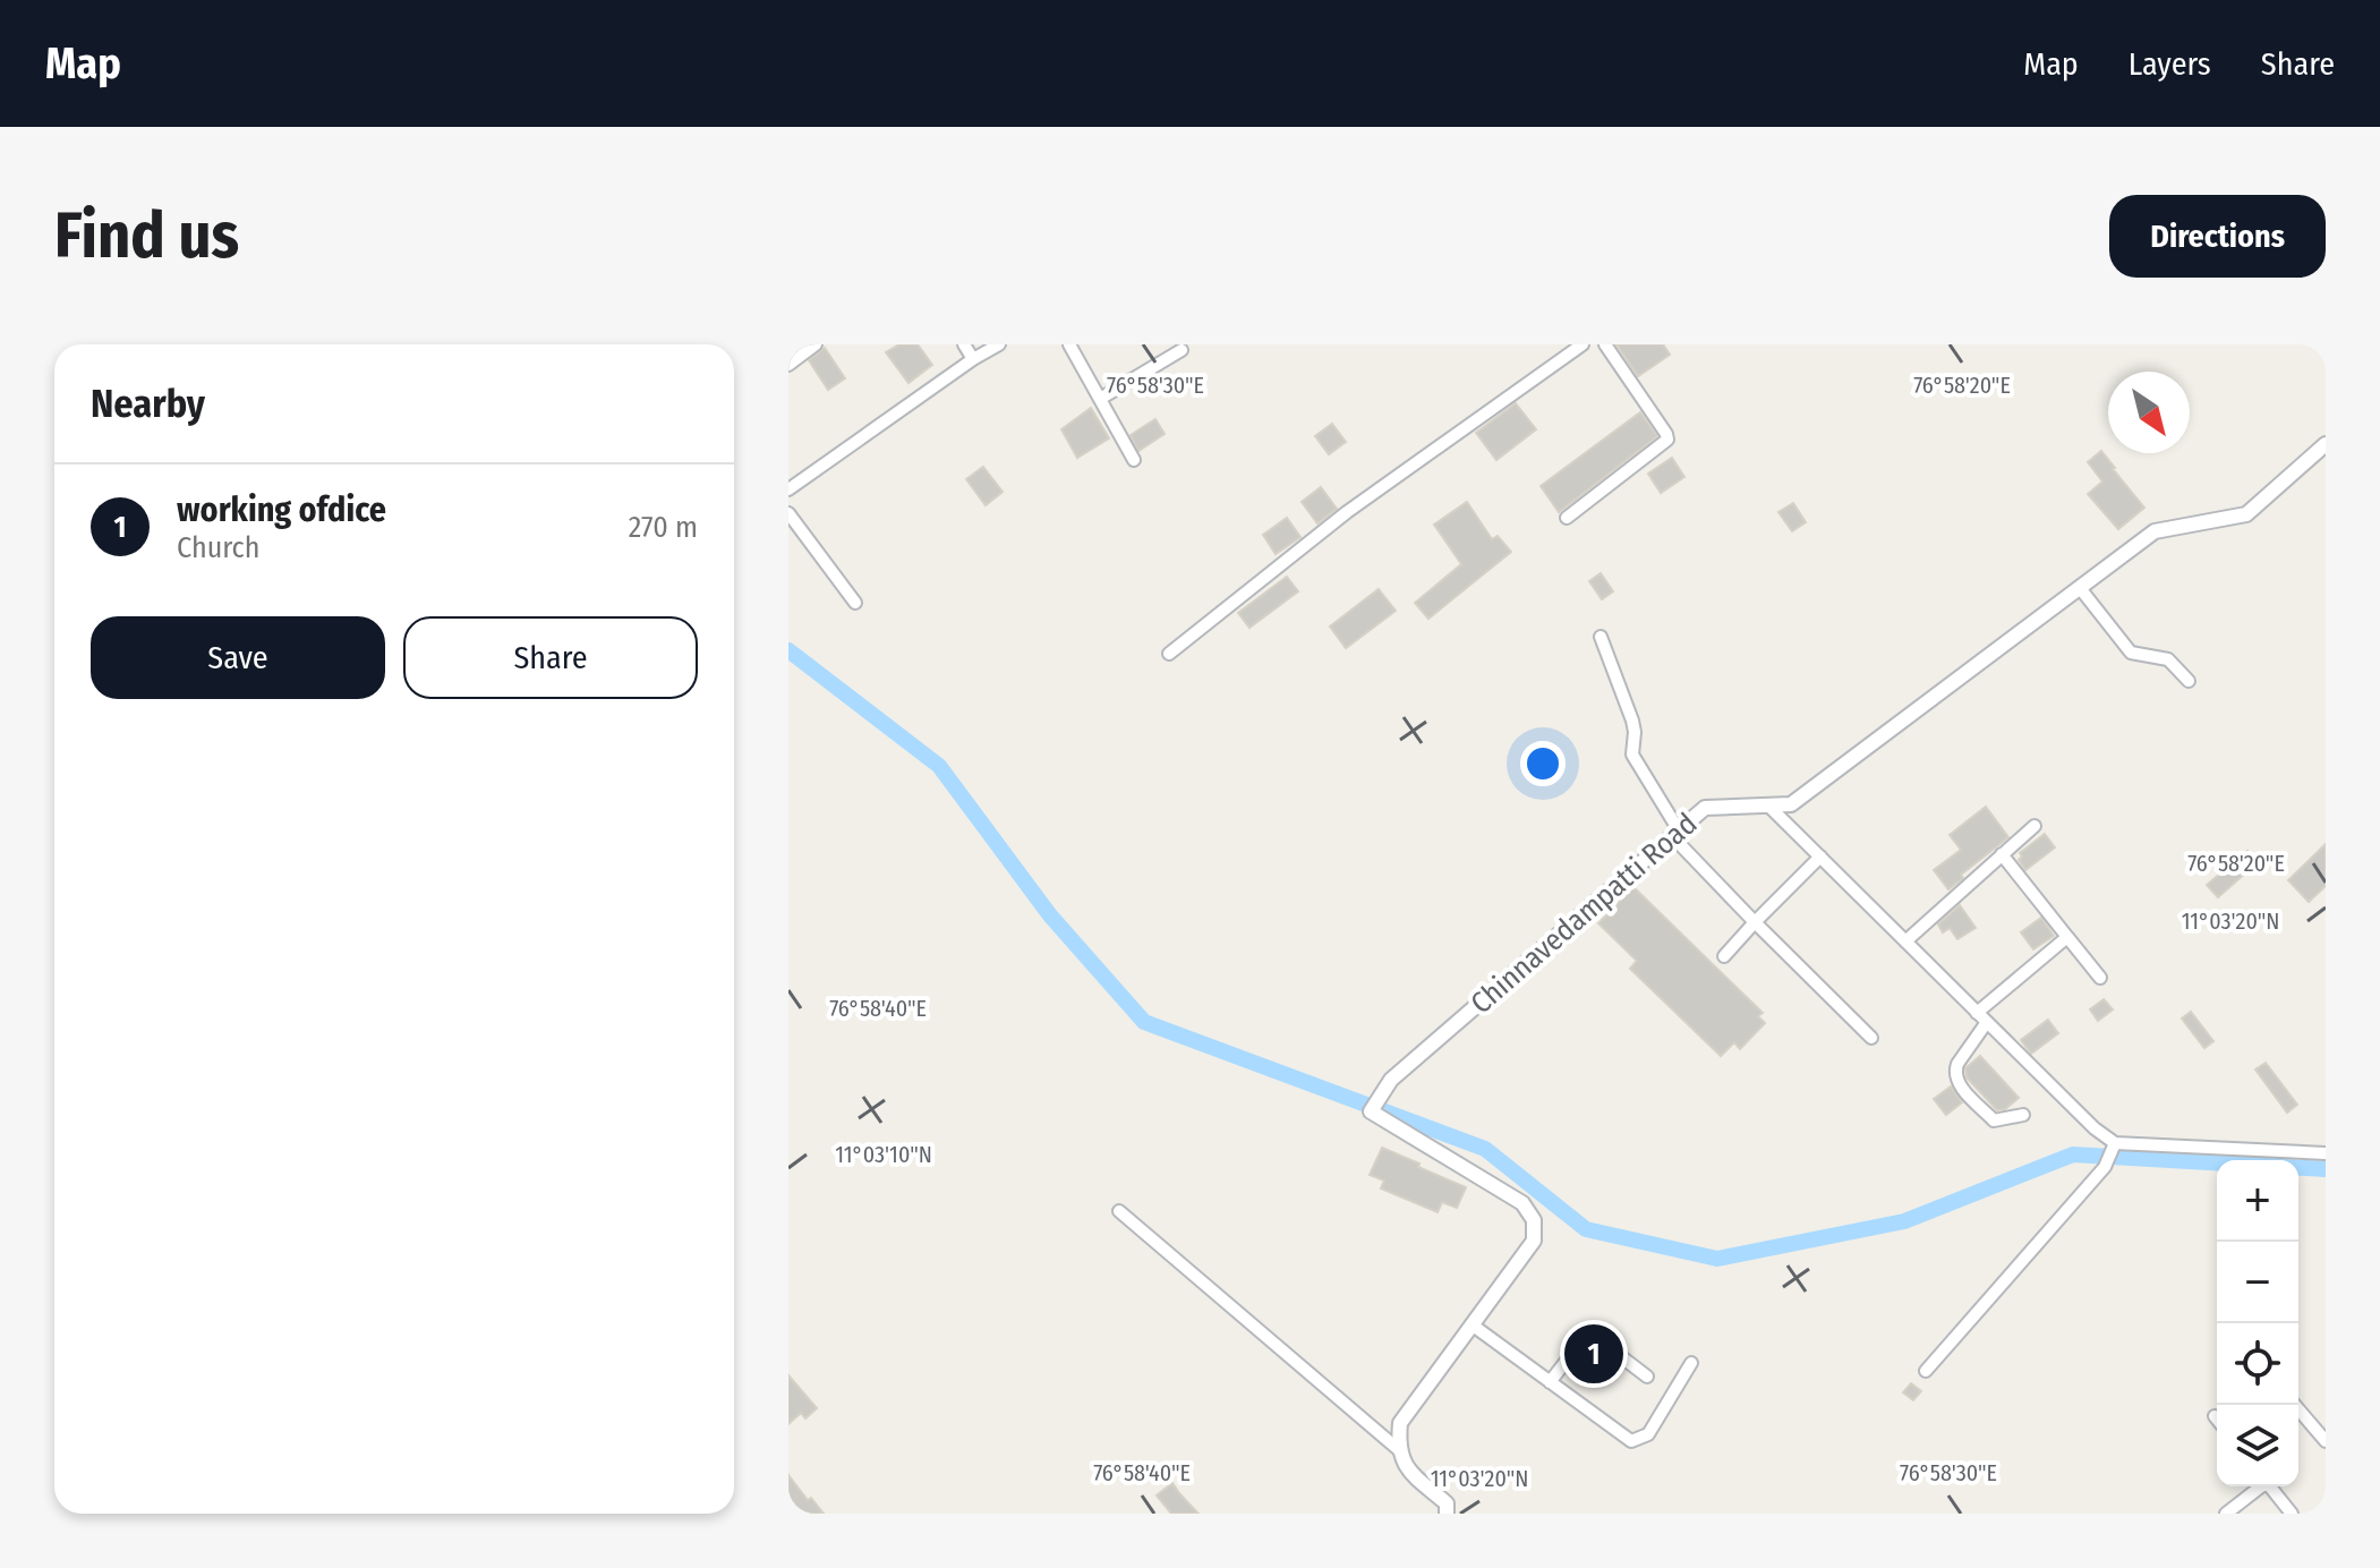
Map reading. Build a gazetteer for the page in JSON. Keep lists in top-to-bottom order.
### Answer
{
  "streets": {
    "street": ["Chinnavedampatti Road"]
  },
  "north": "bottom right",
  "page": {
    "header": "Map",
    "nav": ["Map", "Layers", "Share"],
    "buttons": [
      "Directions",
      ["Save", "Share"]
    ],
    "title": "Find us",
    "heading": "Nearby",
    "list": [
      {
        "mark": "1",
        "name": "working ofdice",
        "note": "Church",
        "value": "270 m"
      }
    ],
    "map_buttons": ["+", "−"],
    "pins": "1"
  },
  "coordinates": [
    "76°58'30\"E",
    "76°58'20\"E",
    "11°03'20\"N",
    "76°58'40\"E",
    "11°03'10\"N"
  ]
}
